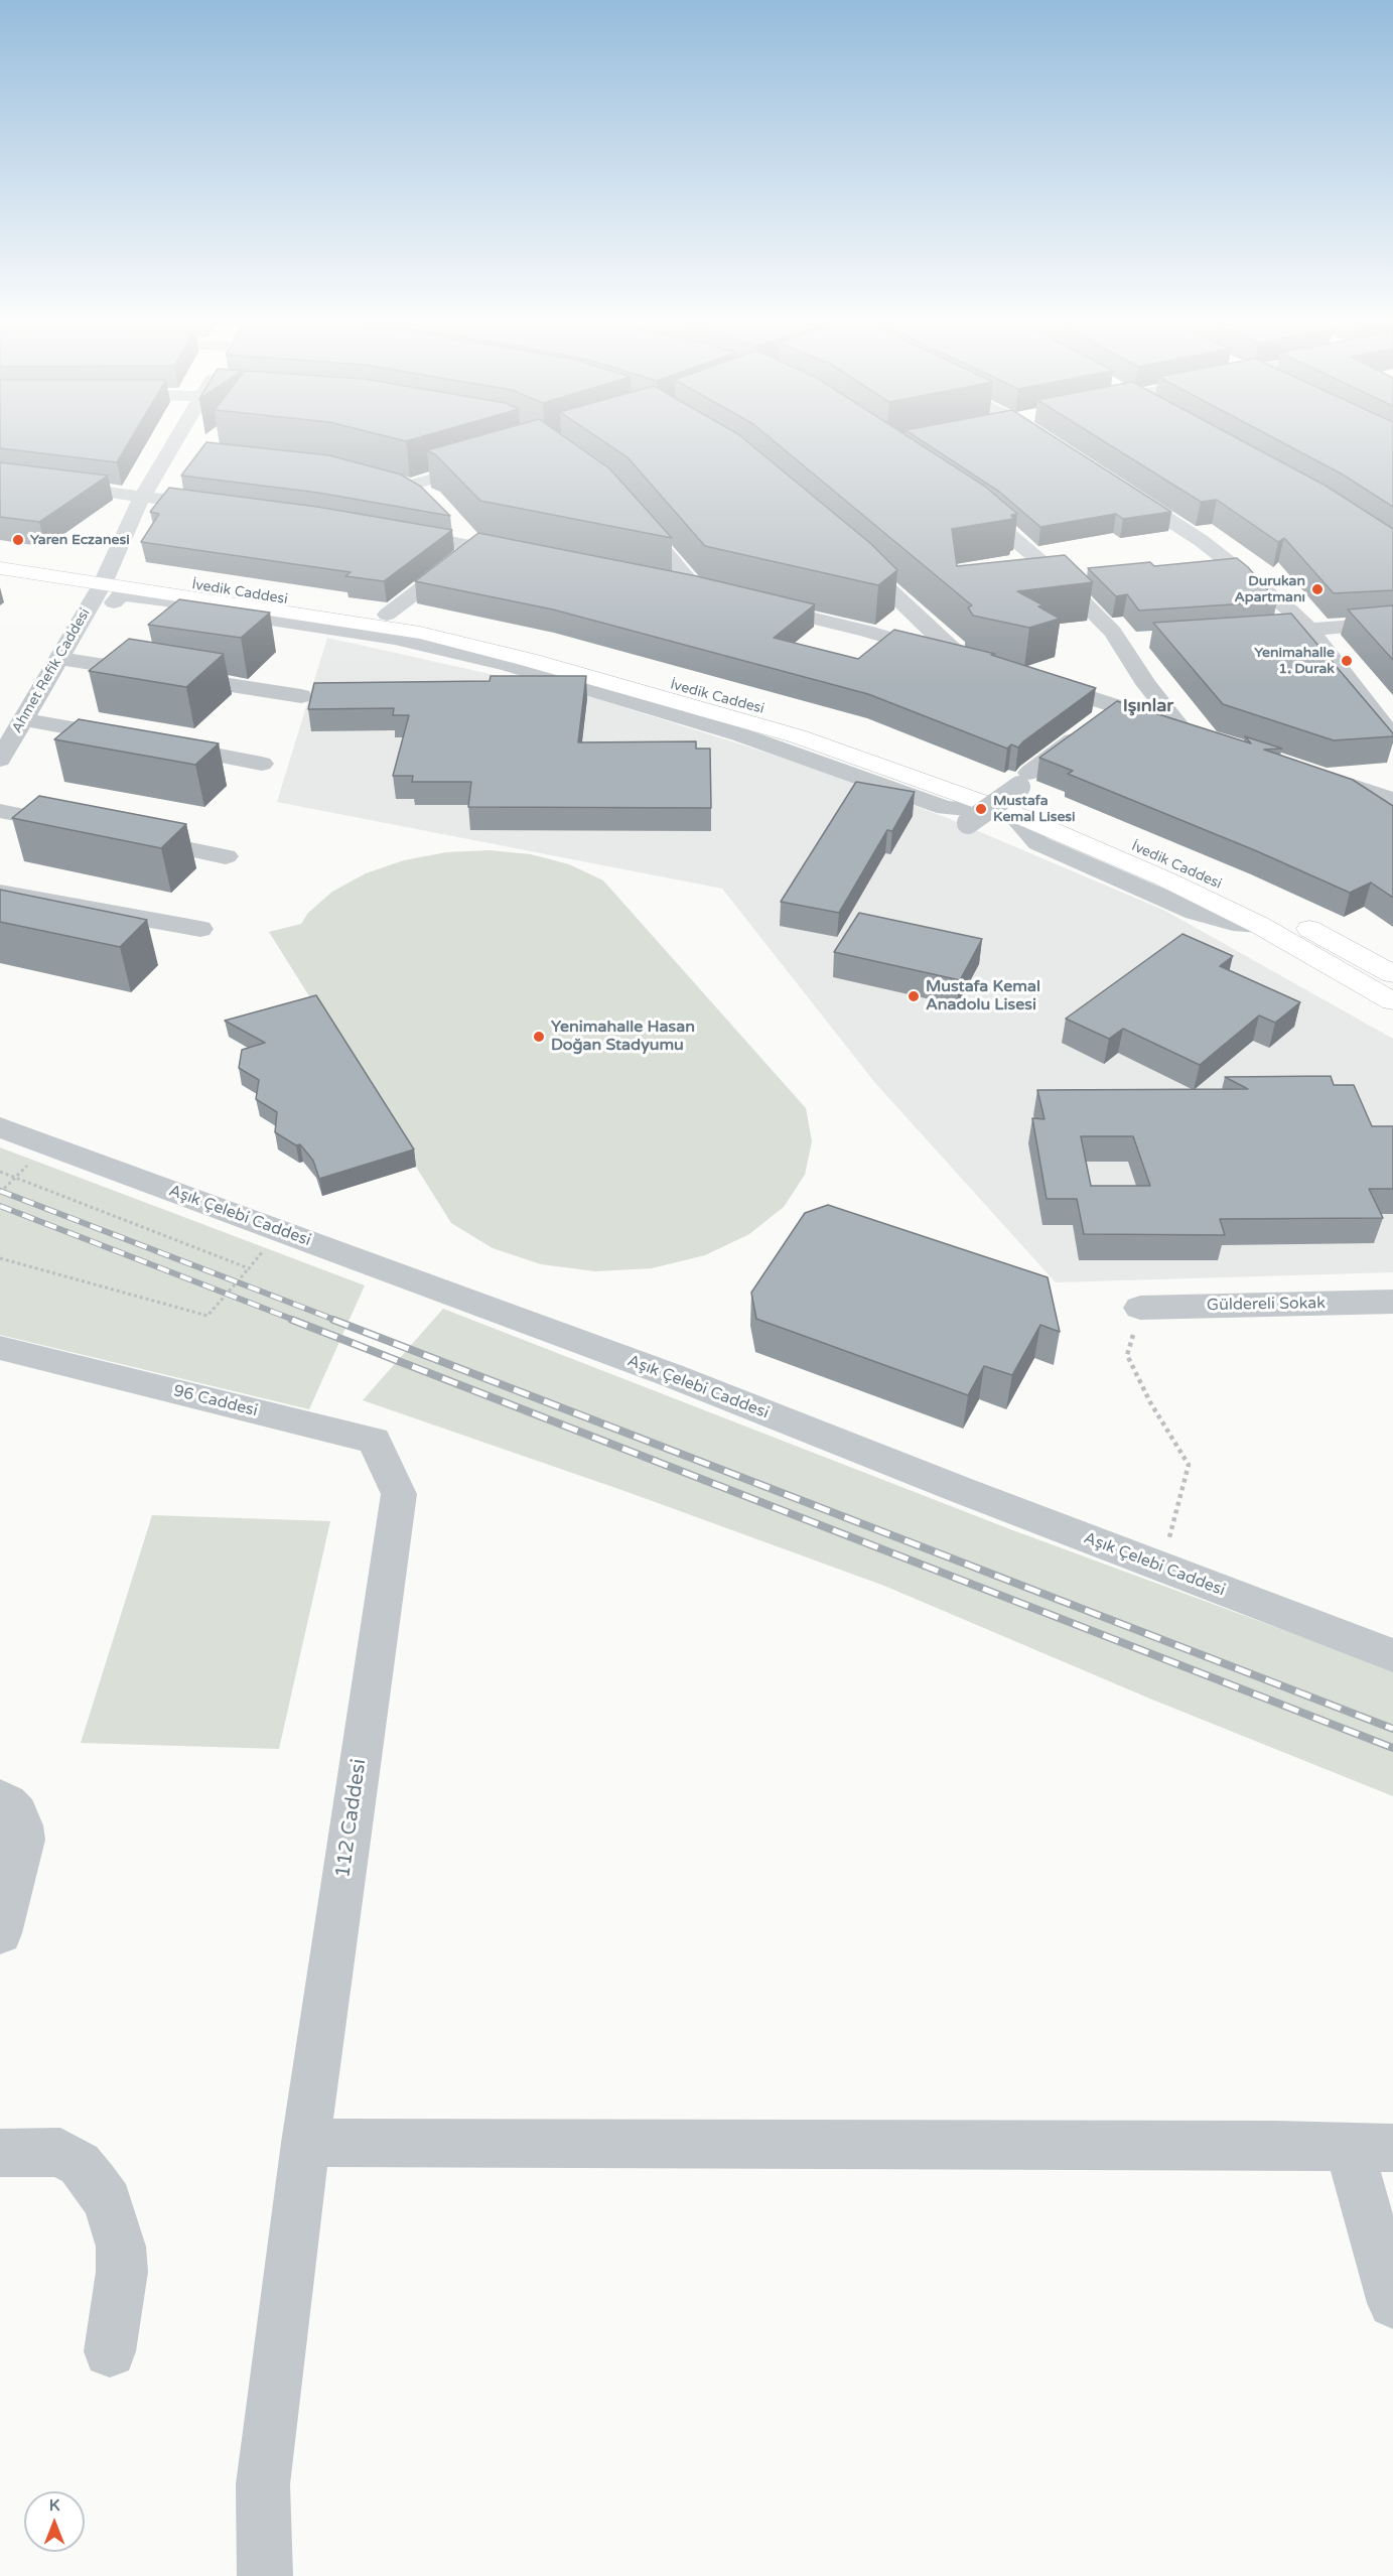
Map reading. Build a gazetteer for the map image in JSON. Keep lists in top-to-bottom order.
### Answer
{
  "streets": {
    "main road": ["İvedik Caddesi"],
    "street": [
      "Ahmet Refik Caddesi",
      "Aşık Çelebi Caddesi",
      "Güldereli Sokak",
      "96 Caddesi",
      "112 Caddesi"
    ]
  },
  "crossings": [
    ["İvedik Caddesi", "Ahmet Refik Caddesi"],
    ["96 Caddesi", "112 Caddesi"]
  ],
  "districts": ["Işınlar"],
  "places": [
    "Yaren Eczanesi",
    "Durukan Apartmanı",
    "Yenimahalle 1. Durak",
    "Mustafa Kemal Lisesi",
    "Mustafa Kemal Anadolu Lisesi",
    "Yenimahalle Hasan Doğan Stadyumu"
  ],
  "north": "top"
}
